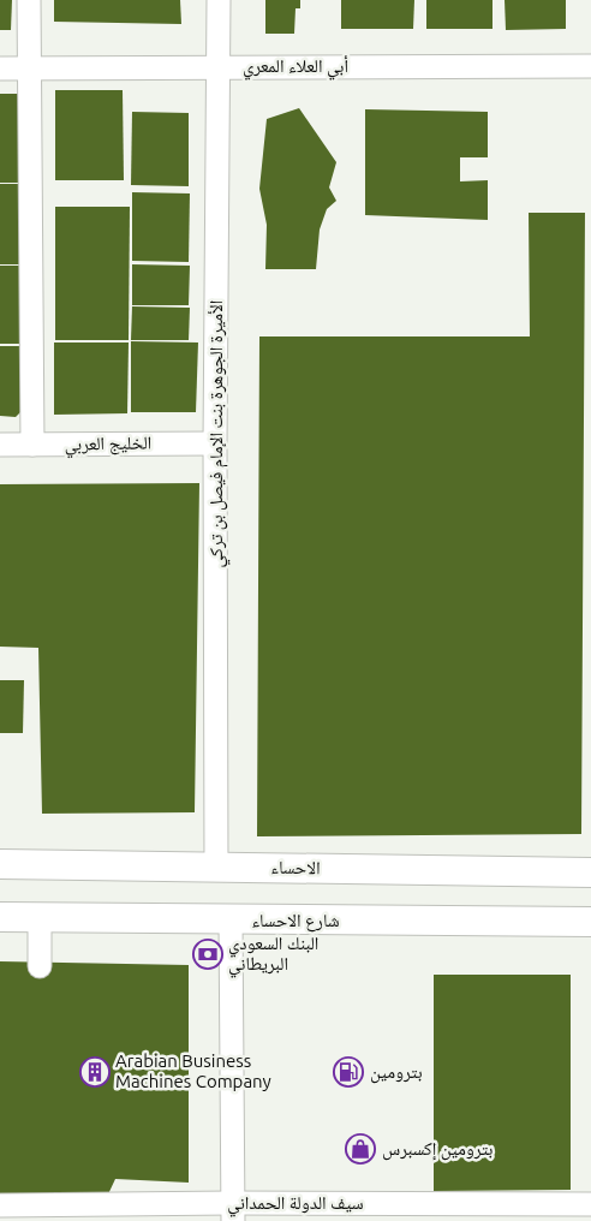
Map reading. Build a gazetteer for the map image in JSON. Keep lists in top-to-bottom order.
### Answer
{
  "streets": {
    "main road": ["الاحساء", "شارع الاحساء"],
    "street": [
      "أبي العلاء المعري",
      "الأميرة الجوهرة بنت الإمام فيصل بن تركي",
      "الخليج العربي",
      "سيف الدولة الحمداني"
    ]
  },
  "crossings": [
    ["أبي العلاء المعري", "الأميرة الجوهرة بنت الإمام فيصل بن تركي"],
    ["الأميرة الجوهرة بنت الإمام فيصل بن تركي", "الخليج العربي"],
    ["الأميرة الجوهرة بنت الإمام فيصل بن تركي", "الاحساء"]
  ],
  "places": {
    "bank": ["البنك السعودي البريطاني"],
    "building": ["Arabian Business Machines Company"],
    "fuel station": ["بترومين"],
    "shop": ["بترومين إكسبرس"]
  }
}
